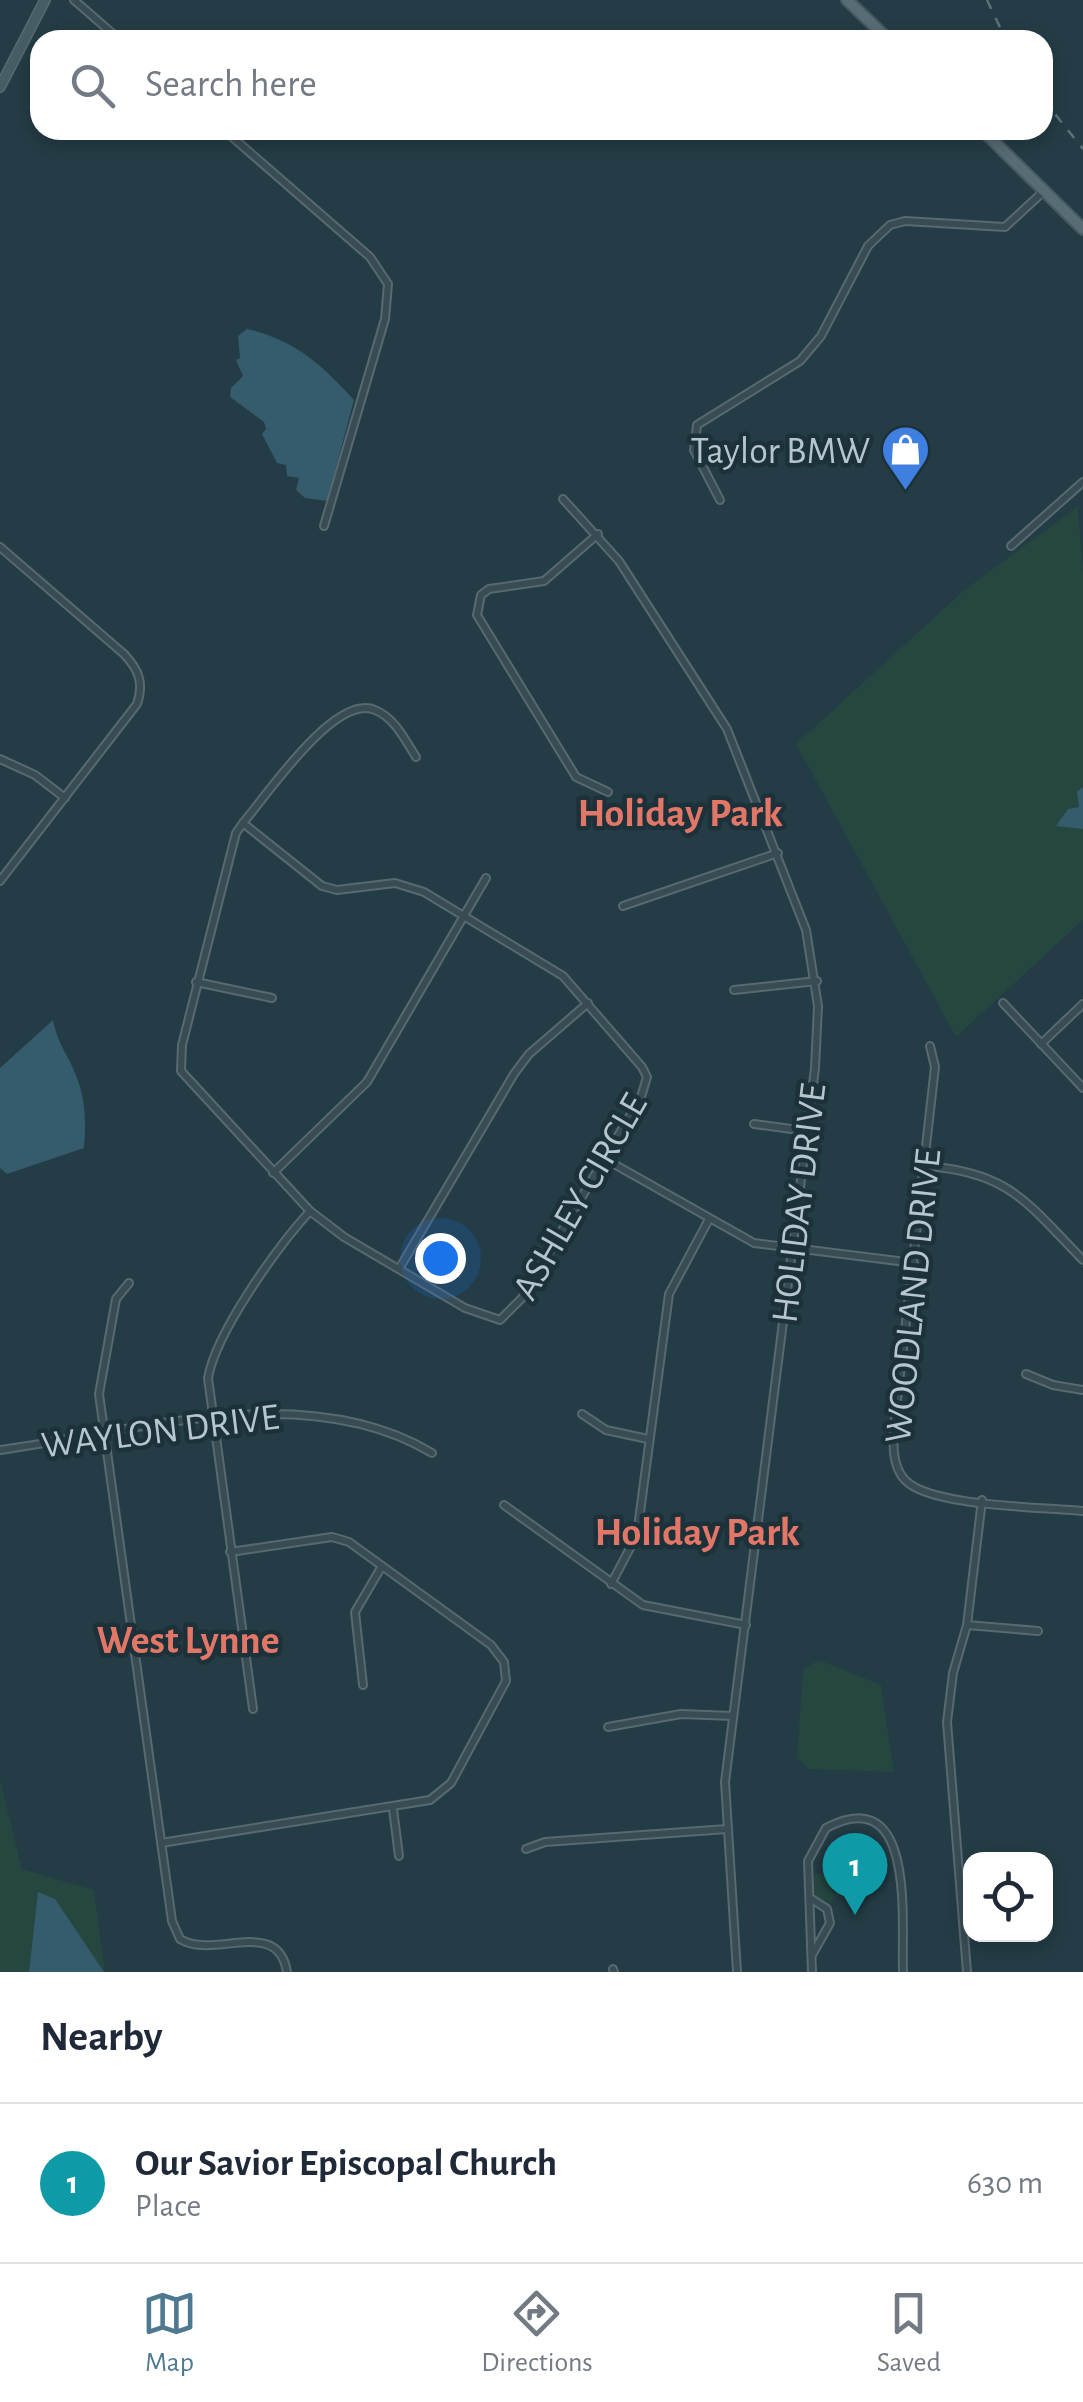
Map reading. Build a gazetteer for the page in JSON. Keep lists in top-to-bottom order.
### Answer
{
  "streets": {
    "street": [
      "ASHLEY CIRCLE",
      "HOLIDAY DRIVE",
      "WOODLAND DRIVE",
      "WAYLON DRIVE"
    ]
  },
  "districts": ["Holiday Park", "Holiday Park", "West Lynne"],
  "places": {
    "shop": ["Taylor BMW"]
  },
  "page": {
    "search": "Search here",
    "pins": "1",
    "heading": "Nearby",
    "list": [
      {
        "mark": "1",
        "name": "Our Savior Episcopal Church",
        "note": "Place",
        "value": "630 m"
      }
    ],
    "nav": ["Map", "Directions", "Saved"]
  }
}
